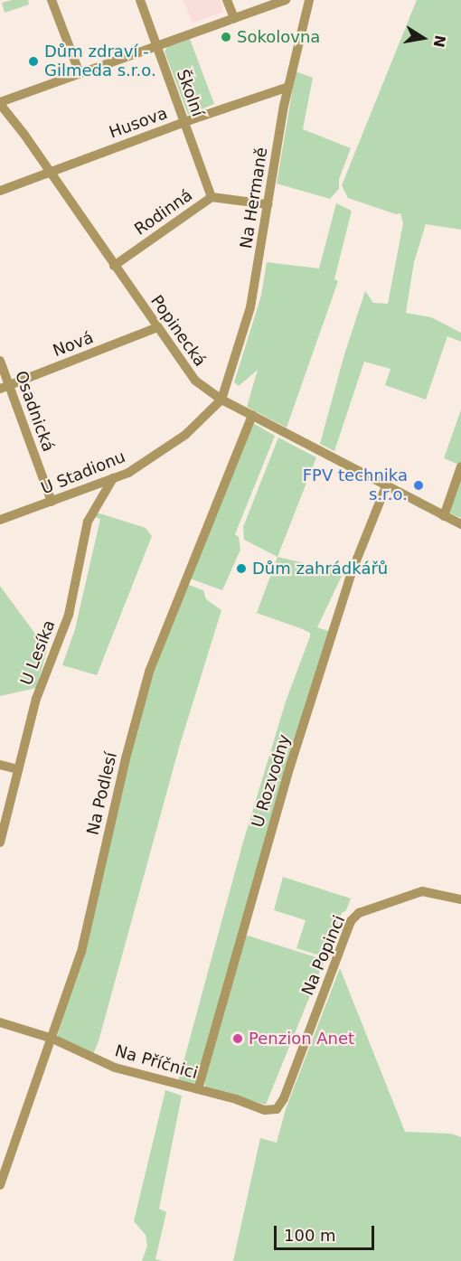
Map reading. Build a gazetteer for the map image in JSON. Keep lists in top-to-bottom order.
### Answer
{
  "streets": {
    "street": [
      "Školní",
      "Husova",
      "Na Hermaně",
      "Rodinná",
      "Popinecká",
      "Nová",
      "Osadnická",
      "U Stadionu",
      "U Lesíka",
      "U Rozvodny",
      "Na Podlesí",
      "Na Popinci",
      "Na Příčnici"
    ]
  },
  "crossings": [
    ["Školní", "Husova"],
    ["Školní", "Rodinná"],
    ["Husova", "Na Hermaně"],
    ["Husova", "Popinecká"],
    ["Na Hermaně", "Rodinná"],
    ["Na Hermaně", "Popinecká"],
    ["Na Hermaně", "U Stadionu"],
    ["Rodinná", "Popinecká"],
    ["Popinecká", "Nová"],
    ["Popinecká", "U Stadionu"],
    ["Popinecká", "U Rozvodny"],
    ["Popinecká", "Na Podlesí"],
    ["Nová", "Osadnická"],
    ["Osadnická", "U Stadionu"],
    ["U Stadionu", "U Lesíka"],
    ["U Rozvodny", "Na Příčnici"],
    ["Na Podlesí", "Na Příčnici"],
    ["Na Popinci", "Na Příčnici"]
  ],
  "places": [
    "Sokolovna",
    "Dům zdraví - Gilmeda s.r.o.",
    "FPV technika s.r.o.",
    "Dům zahrádkářů",
    "Penzion Anet"
  ],
  "scale_bar": "100 m",
  "north": "right"
}
